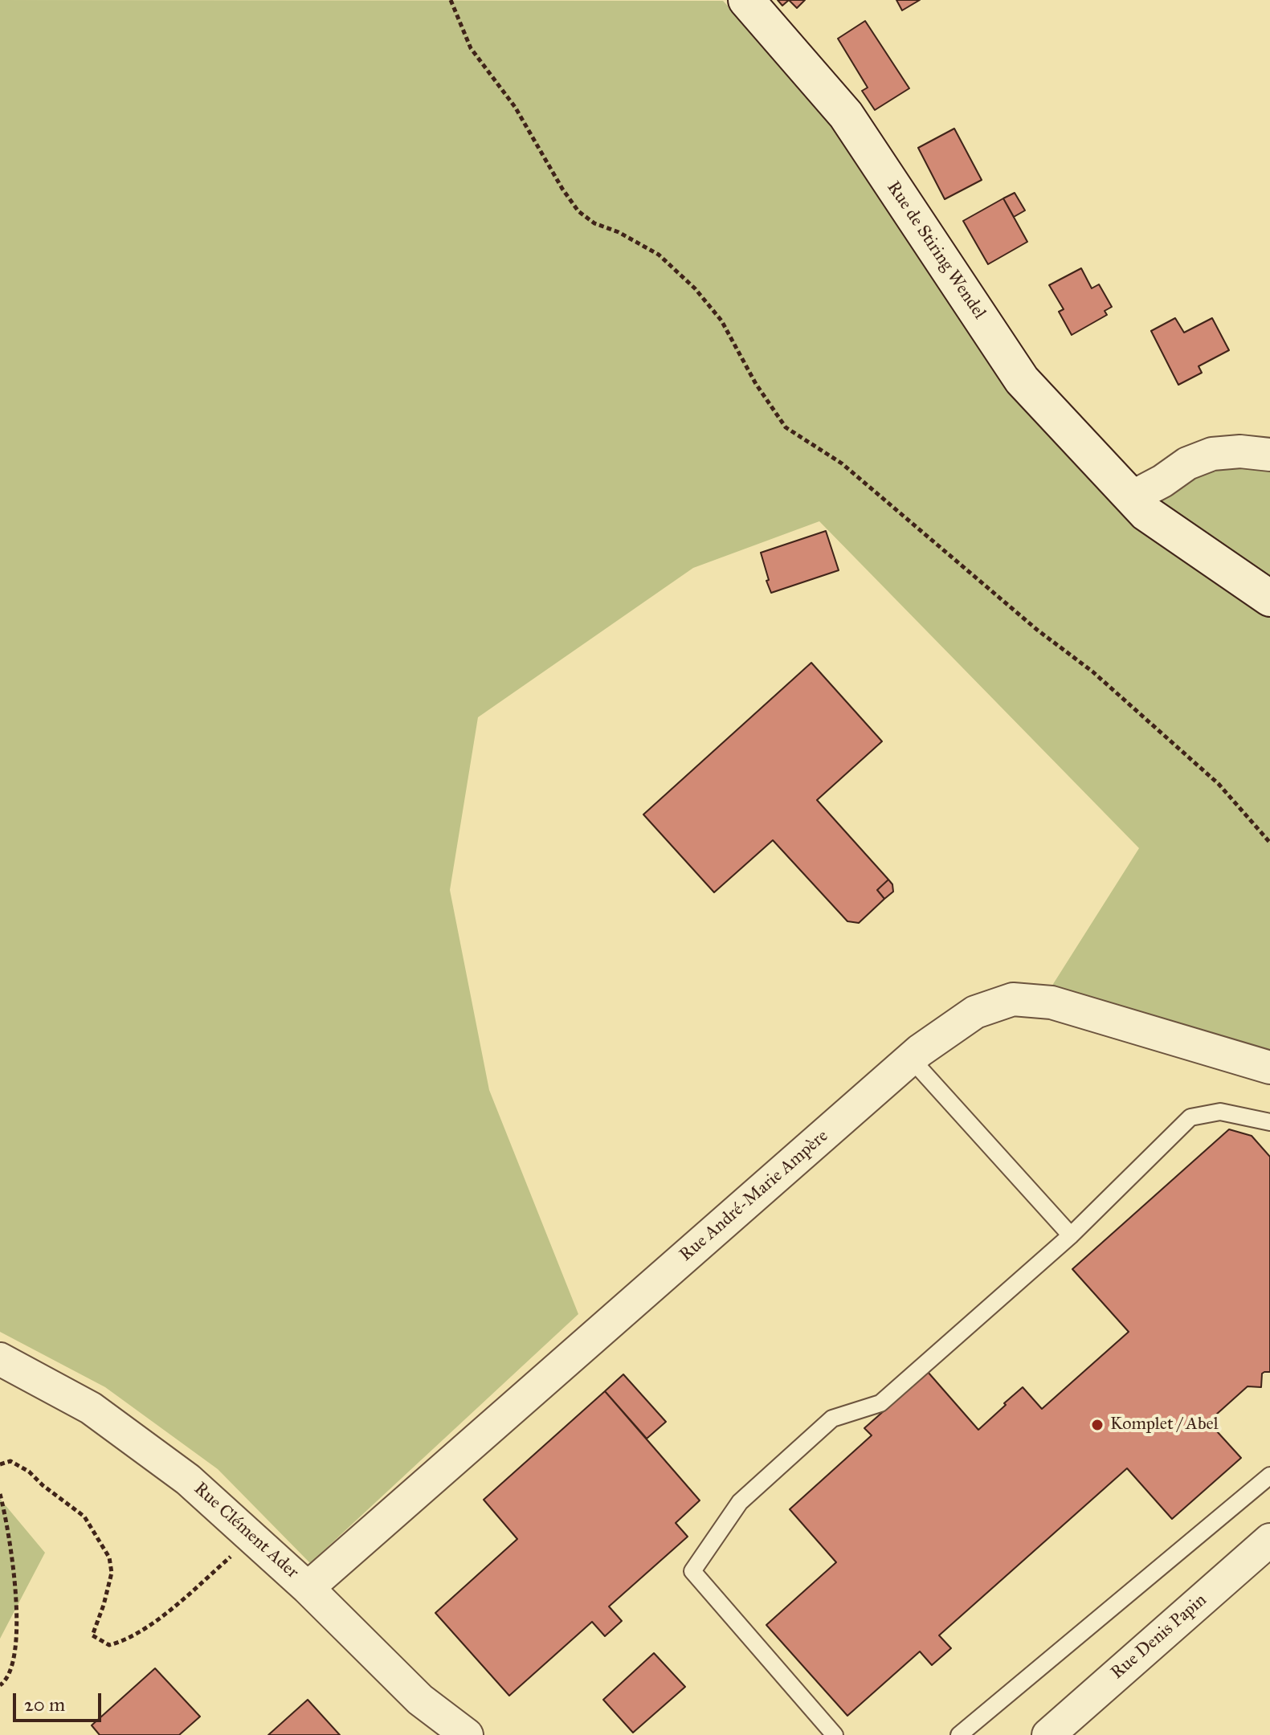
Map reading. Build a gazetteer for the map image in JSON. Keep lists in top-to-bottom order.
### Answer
{
  "streets": {
    "main road": ["Rue de Stiring Wendel"],
    "street": ["Rue André-Marie Ampère", "Rue Clément Ader", "Rue Denis Papin"]
  },
  "crossings": [
    ["Rue André-Marie Ampère", "Rue Clément Ader"]
  ],
  "places": ["Komplet / Abel"],
  "scale_bar": "20 m"
}
